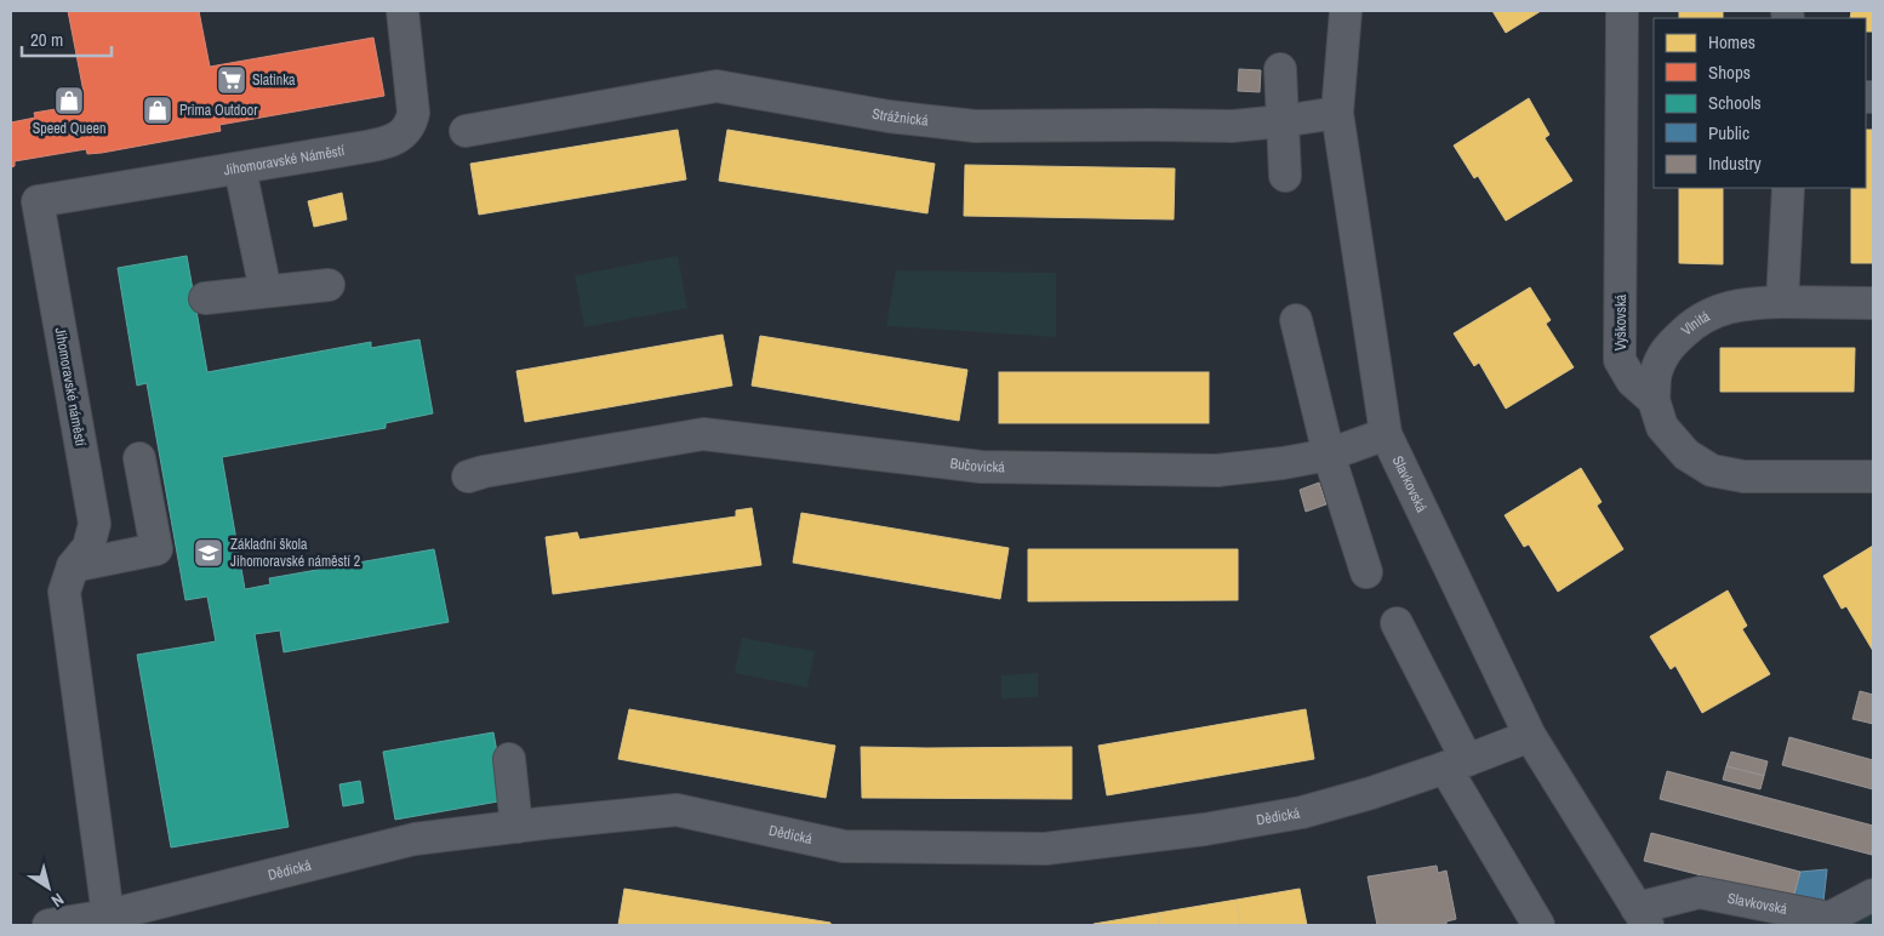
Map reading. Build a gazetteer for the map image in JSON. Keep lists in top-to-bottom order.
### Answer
{
  "streets": {
    "street": [
      "Strážnická",
      "Jihomoravské Náměstí",
      "Vyškovská",
      "Vlnitá",
      "Jihomoravské náměstí",
      "Bučovická",
      "Slavkovská",
      "Dědická"
    ]
  },
  "crossings": [
    ["Strážnická", "Slavkovská"],
    ["Jihomoravské Náměstí", "Jihomoravské náměstí"],
    ["Vyškovská", "Vlnitá"],
    ["Jihomoravské náměstí", "Dědická"],
    ["Bučovická", "Slavkovská"],
    ["Slavkovská", "Dědická"]
  ],
  "places": {
    "supermarket": ["Slatinka"],
    "shop": ["Speed Queen", "Prima Outdoor"],
    "school or university": ["Základní škola Jihomoravské náměstí 2"]
  },
  "legend": [
    "Homes",
    "Shops",
    "Schools",
    "Public",
    "Industry"
  ],
  "scale_bar": "20 m",
  "north": "bottom right"
}
